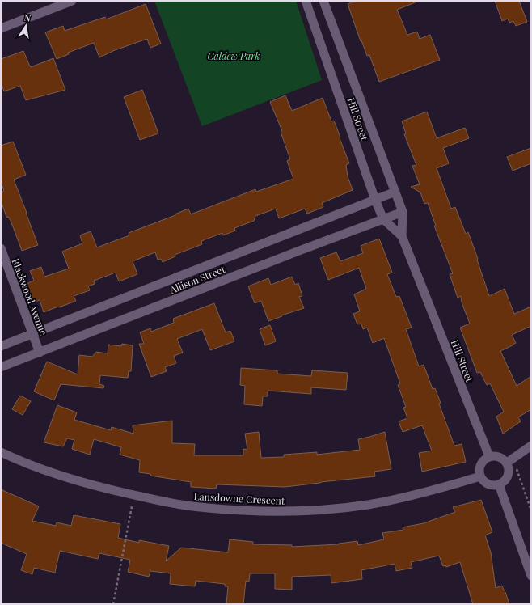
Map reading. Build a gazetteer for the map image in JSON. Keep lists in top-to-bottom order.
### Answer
{
  "streets": {
    "street": [
      "Hill Street",
      "Allison Street",
      "Blackwood Avenue",
      "Lansdowne Crescent"
    ]
  },
  "crossings": [
    ["Hill Street", "Allison Street"],
    ["Hill Street", "Lansdowne Crescent"],
    ["Allison Street", "Blackwood Avenue"]
  ],
  "parks": ["Caldew Park"],
  "north": "top"
}
